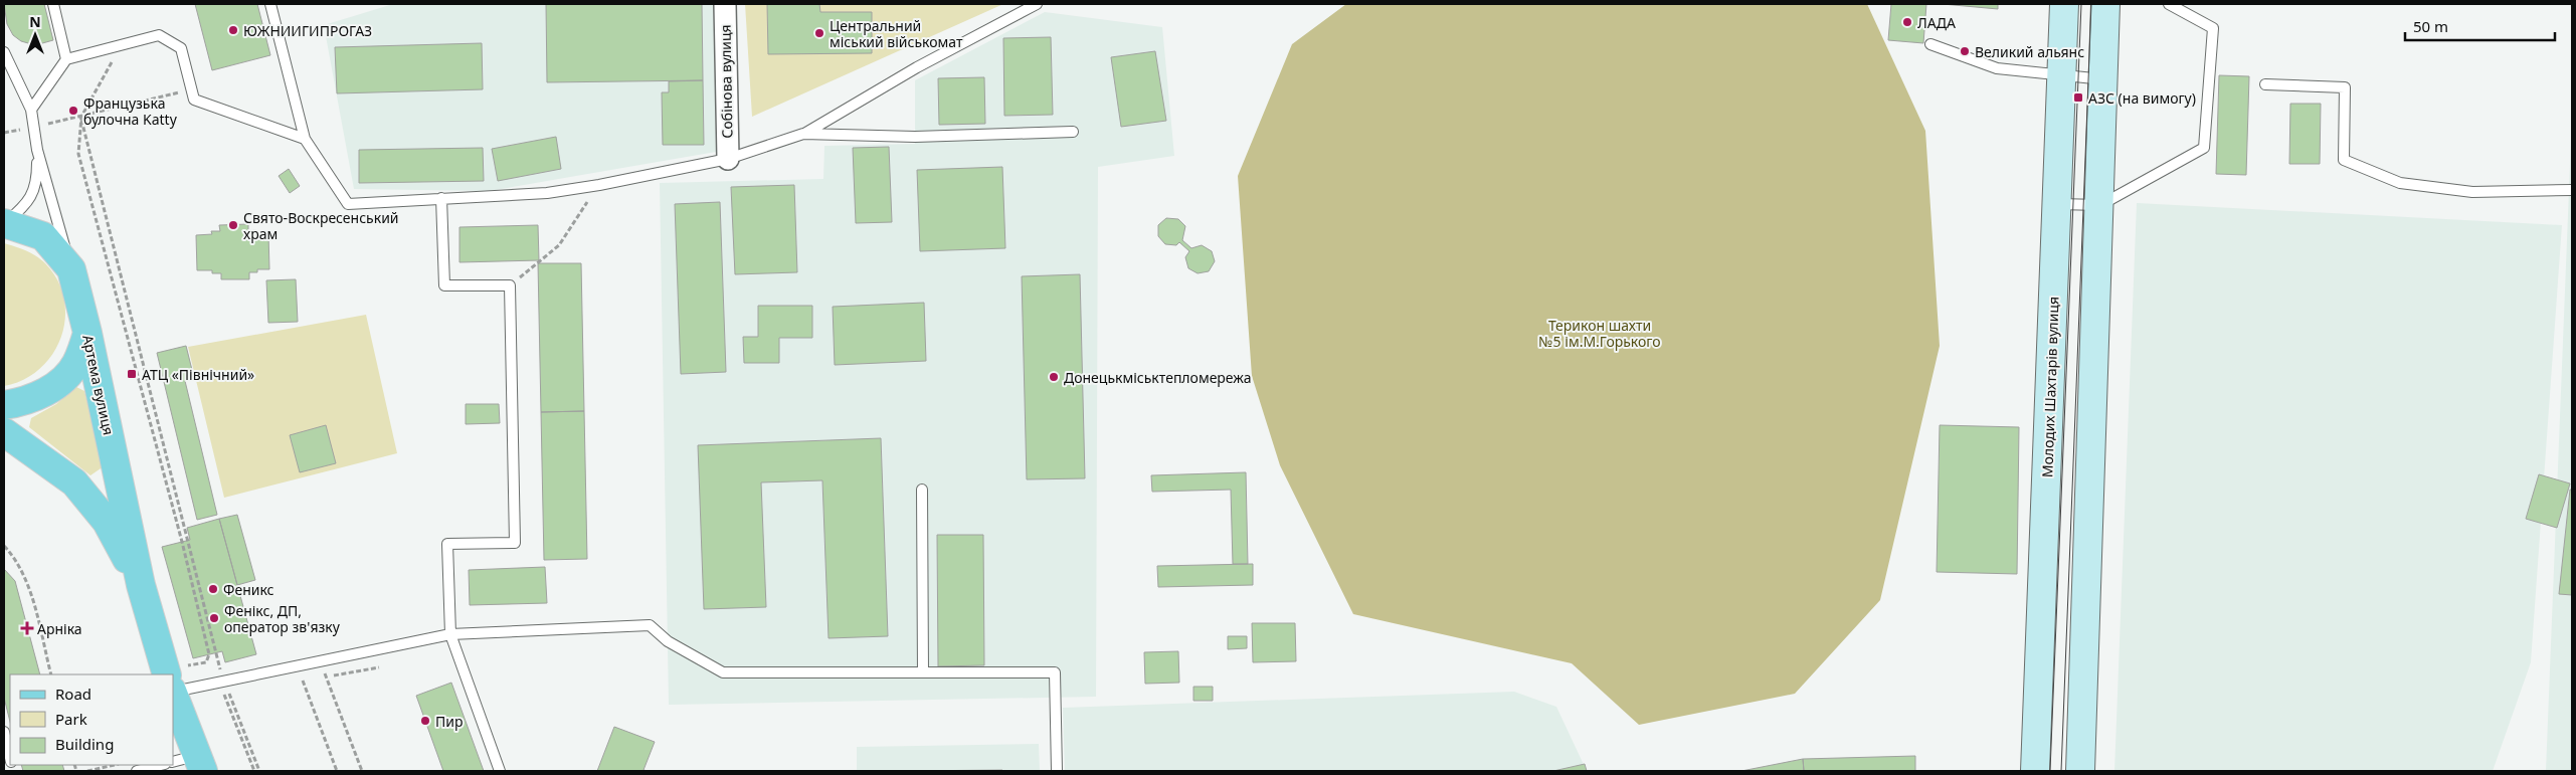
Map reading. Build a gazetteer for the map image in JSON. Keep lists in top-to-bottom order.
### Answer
{
  "streets": {
    "main road": ["Артема вулиця", "Молодих Шахтарів вулиця"],
    "street": ["Собінова вулиця"]
  },
  "parks": ["Терикон шахти №5 ім.М.Горького"],
  "places": {
    "other": [
      "ЛАДА",
      "ЮЖНИИГИПРОГАЗ",
      "Центральний міський військомат",
      "Великий альянс",
      "Французька булочна Katty",
      "Свято-Воскресенський храм",
      "Донецькміськтепломережа",
      "Феникс",
      "Фенікс, ДП, оператор зв'язку",
      "Пир"
    ],
    "transit": ["АЗС (на вимогу)", "АТЦ «Північний»"],
    "health": ["Арніка"]
  },
  "legend": ["Road", "Park", "Building"],
  "scale_bar": "50 m",
  "north": "top"
}
